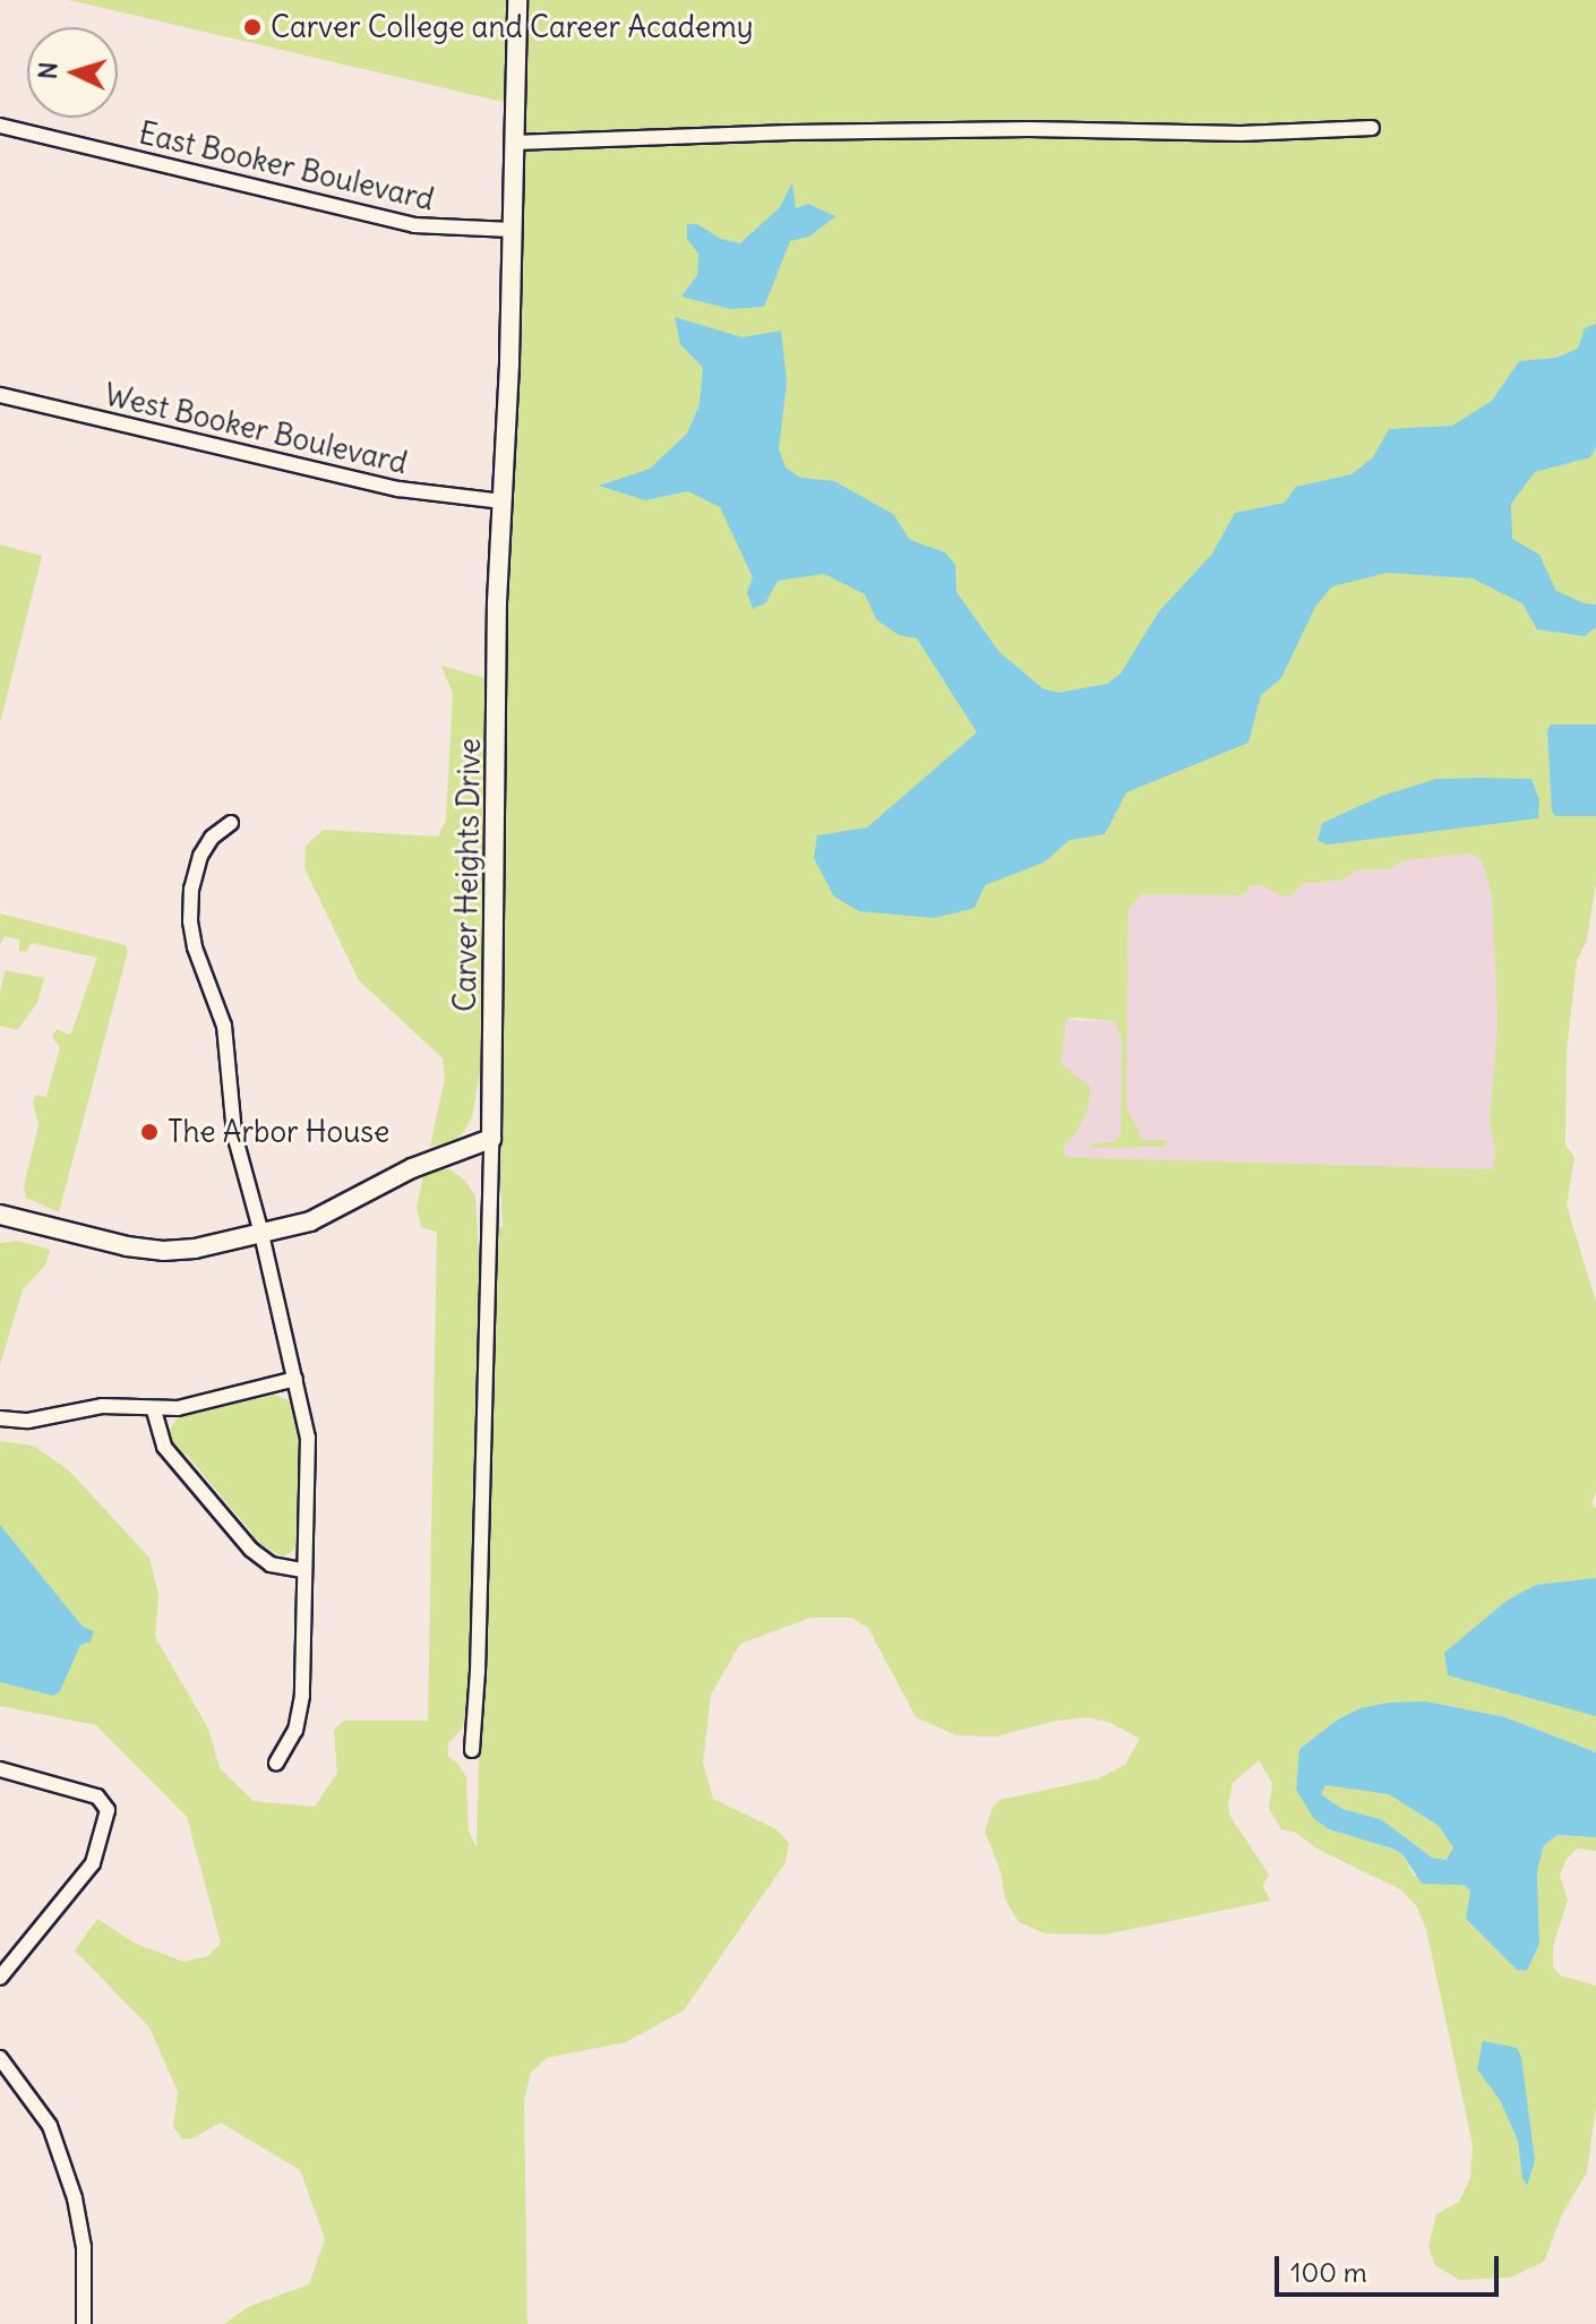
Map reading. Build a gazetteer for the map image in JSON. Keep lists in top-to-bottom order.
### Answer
{
  "streets": {
    "street": ["East Booker Boulevard", "West Booker Boulevard", "Carver Heights Drive"]
  },
  "crossings": [
    ["East Booker Boulevard", "Carver Heights Drive"],
    ["West Booker Boulevard", "Carver Heights Drive"]
  ],
  "places": ["Carver College and Career Academy", "The Arbor House"],
  "scale_bar": "100 m",
  "north": "left"
}
